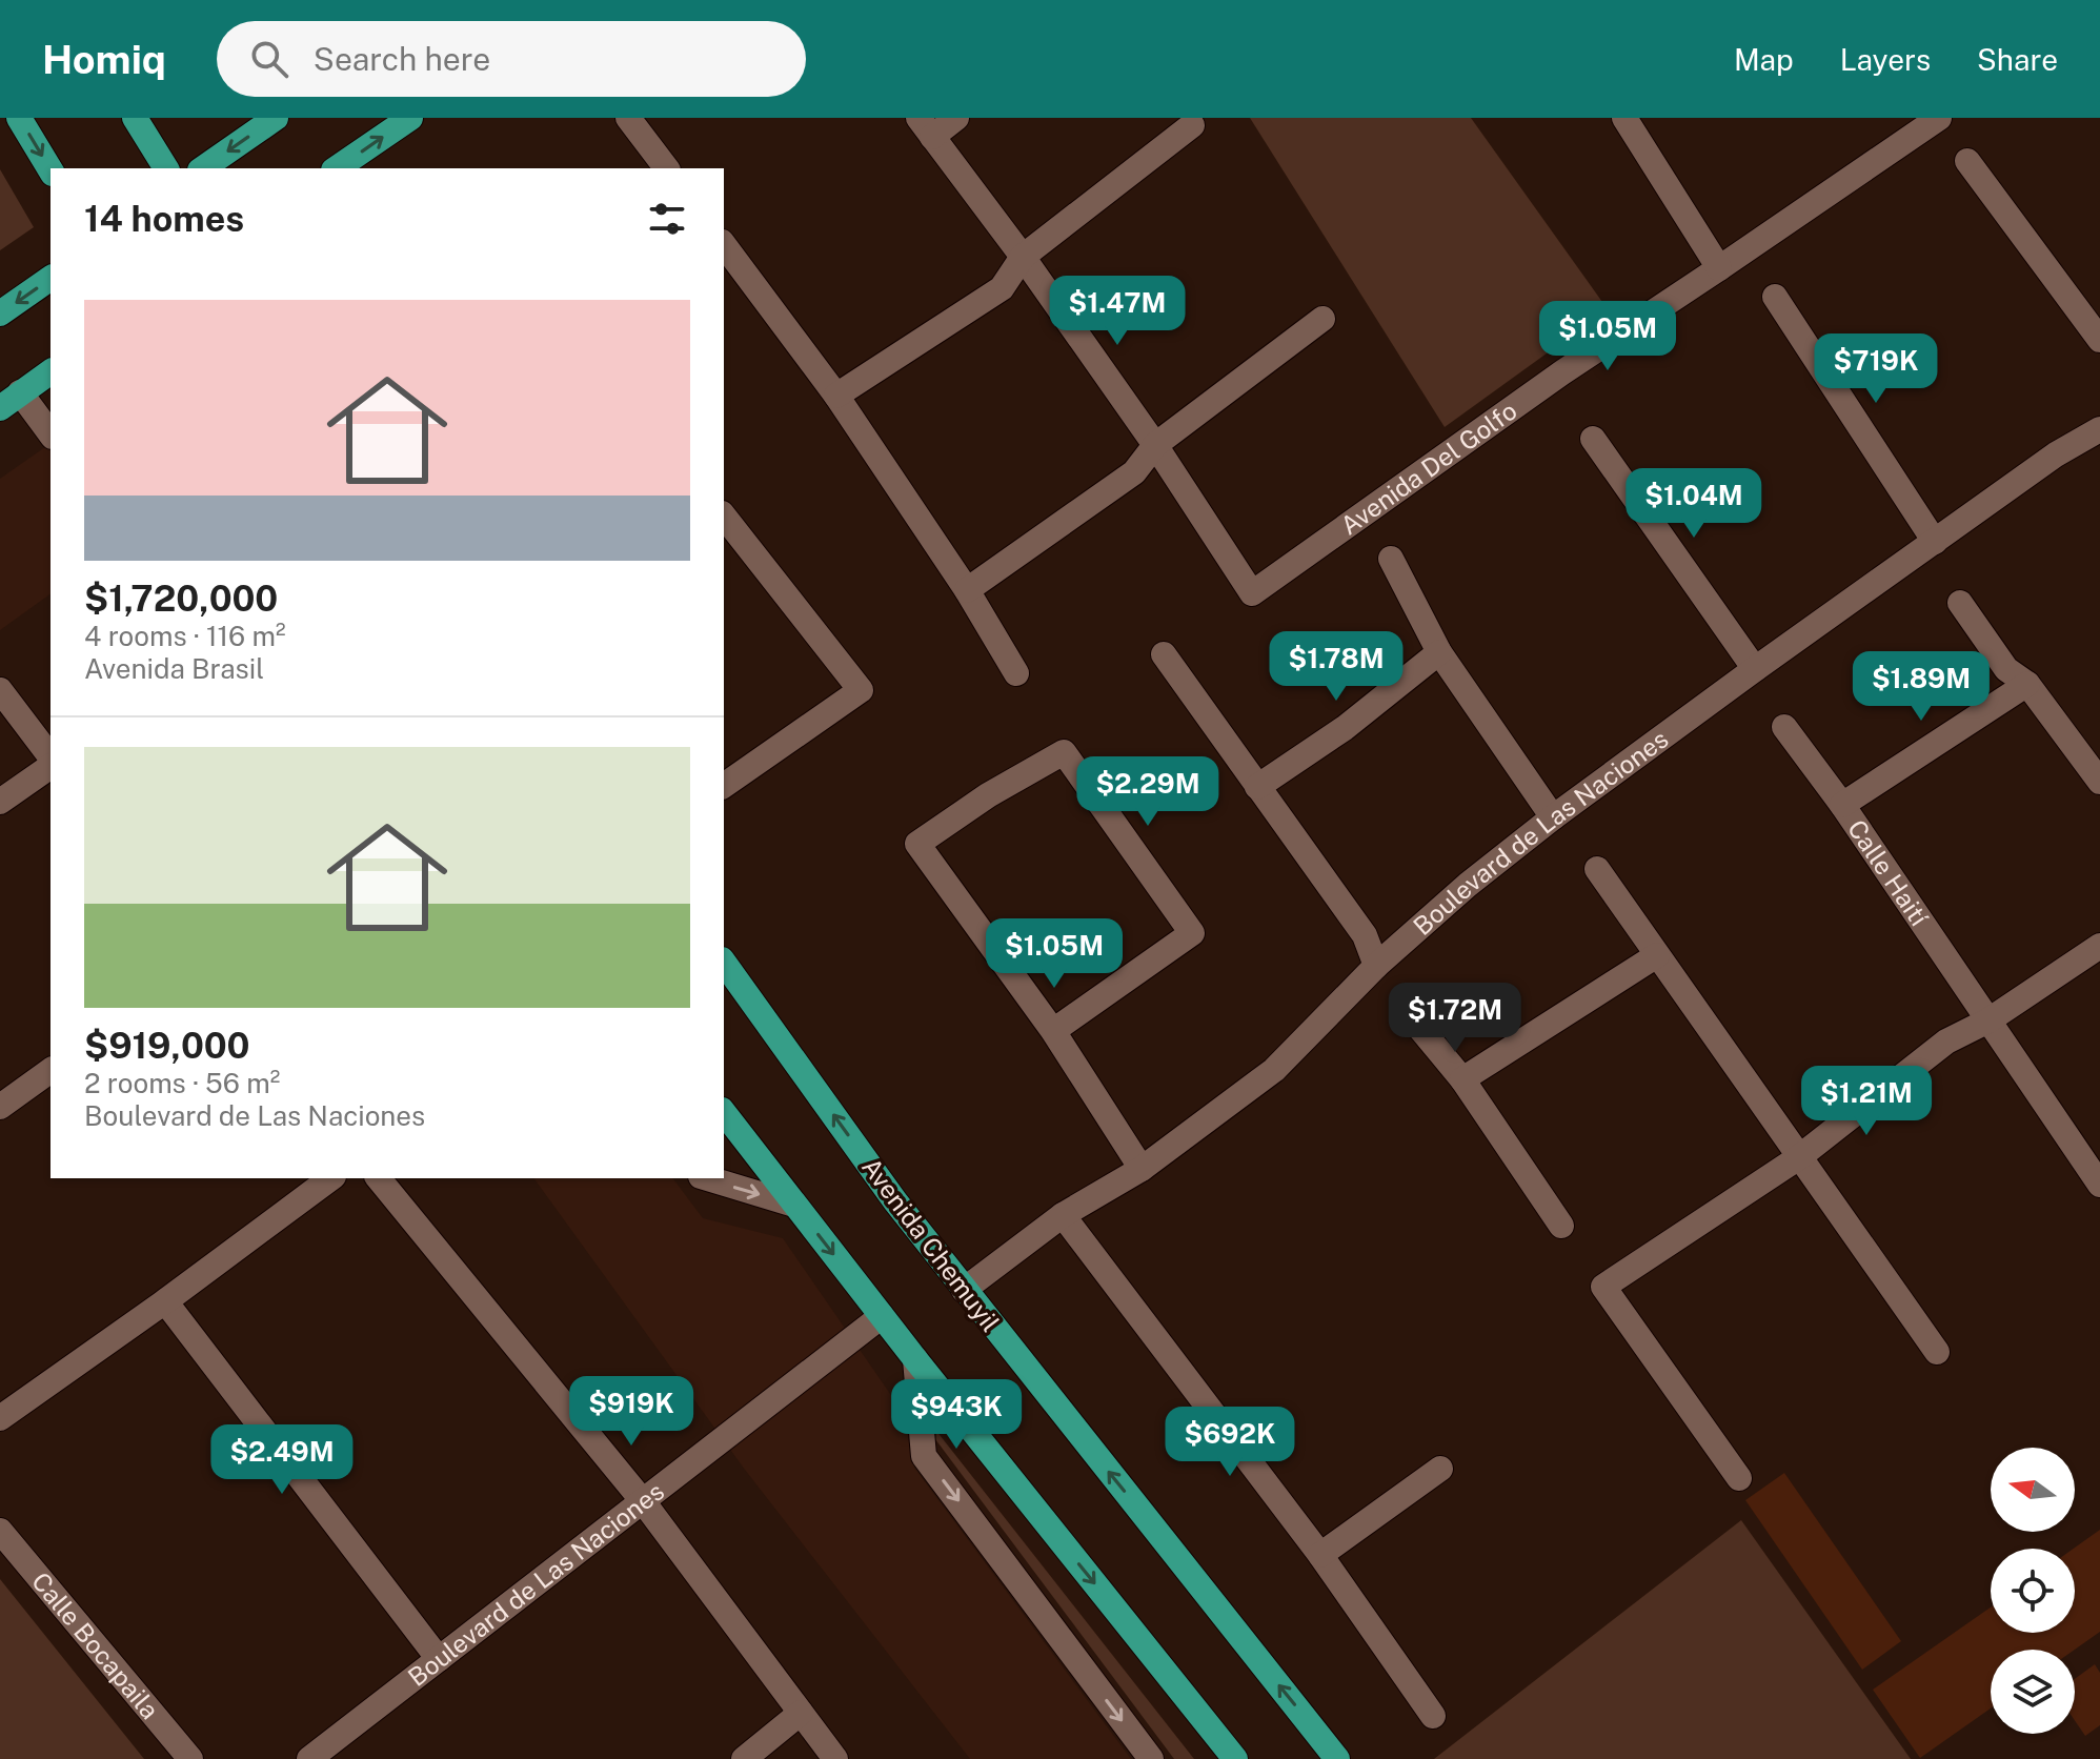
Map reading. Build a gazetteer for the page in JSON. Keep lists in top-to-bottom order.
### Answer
{
  "streets": {
    "main road": ["Avenida Chemuyil"],
    "street": [
      "Avenida Del Golfo",
      "Boulevard de Las Naciones",
      "Calle Haití",
      "Calle Bocapaila"
    ]
  },
  "crossings": [
    ["Boulevard de Las Naciones", "Avenida Chemuyil"]
  ],
  "north": "left",
  "page": {
    "header": "Homiq",
    "search": "Search here",
    "nav": ["Map", "Layers", "Share"],
    "heading": "14 homes",
    "list": [
      {
        "name": "$1,720,000",
        "note": "4 rooms · 116 m² · Avenida Brasil"
      },
      {
        "name": "$919,000",
        "note": "2 rooms · 56 m² · Boulevard de Las Naciones"
      }
    ],
    "price": [
      "$1.47M",
      "$1.05M",
      "$719K",
      "$1.04M",
      "$1.78M",
      "$1.89M",
      "$2.29M",
      "$1.05M",
      "$1.72M",
      "$1.21M",
      "$919K",
      "$943K",
      "$692K",
      "$2.49M"
    ]
  }
}
